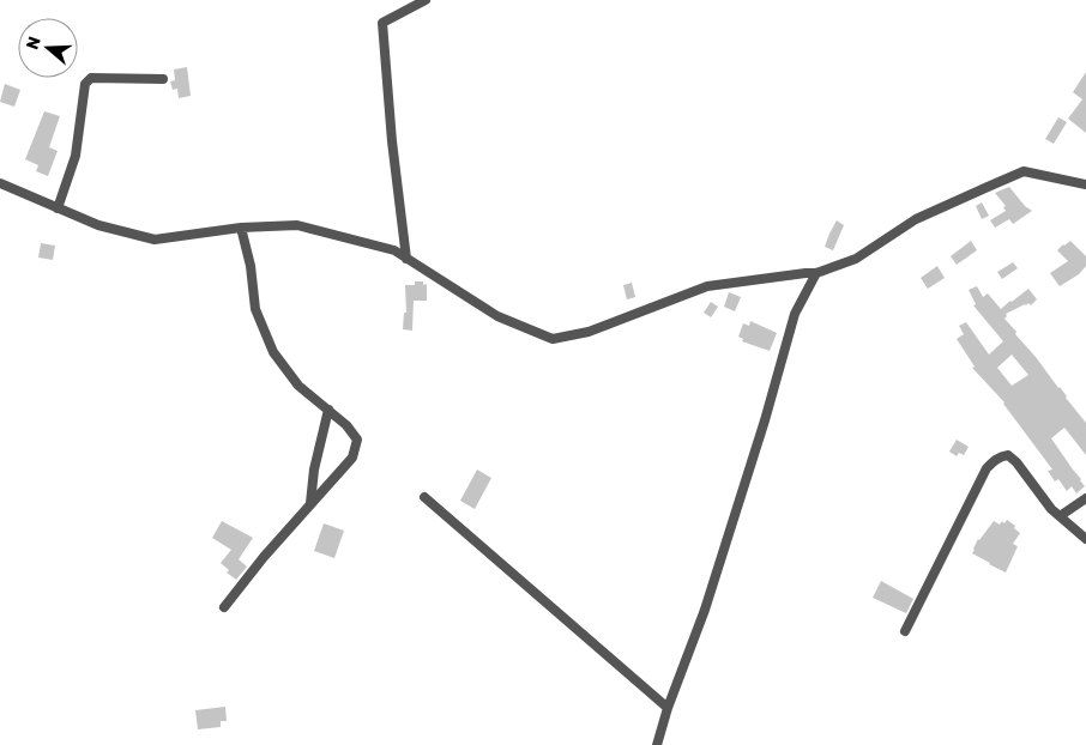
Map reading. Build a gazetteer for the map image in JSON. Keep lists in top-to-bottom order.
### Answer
{
  "north": "left"
}
